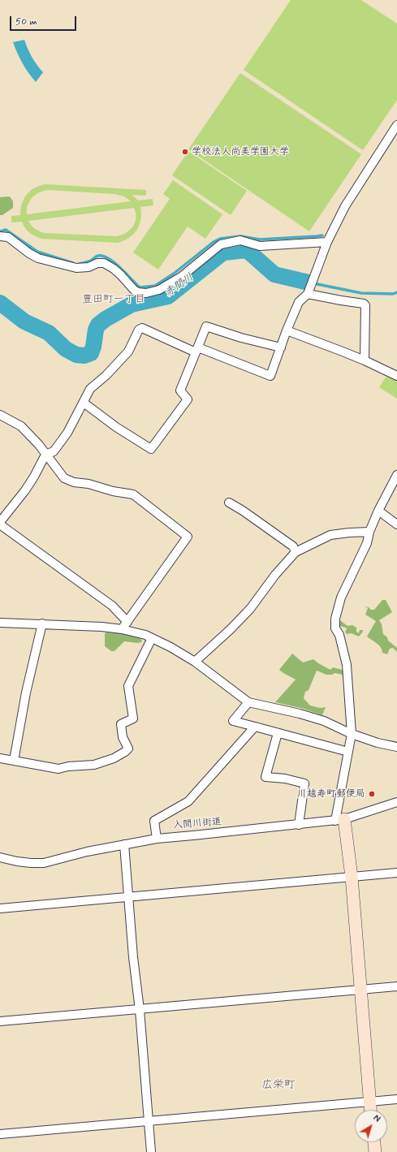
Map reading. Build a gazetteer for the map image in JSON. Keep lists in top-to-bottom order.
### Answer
{
  "streets": {
    "street": ["入間川街道"]
  },
  "districts": ["豊田町一丁目", "広栄町"],
  "water": ["赤間川"],
  "places": ["学校法人尚美学園大学", "川越寿町郵便局"],
  "scale_bar": "50 m",
  "north": "top right"
}
